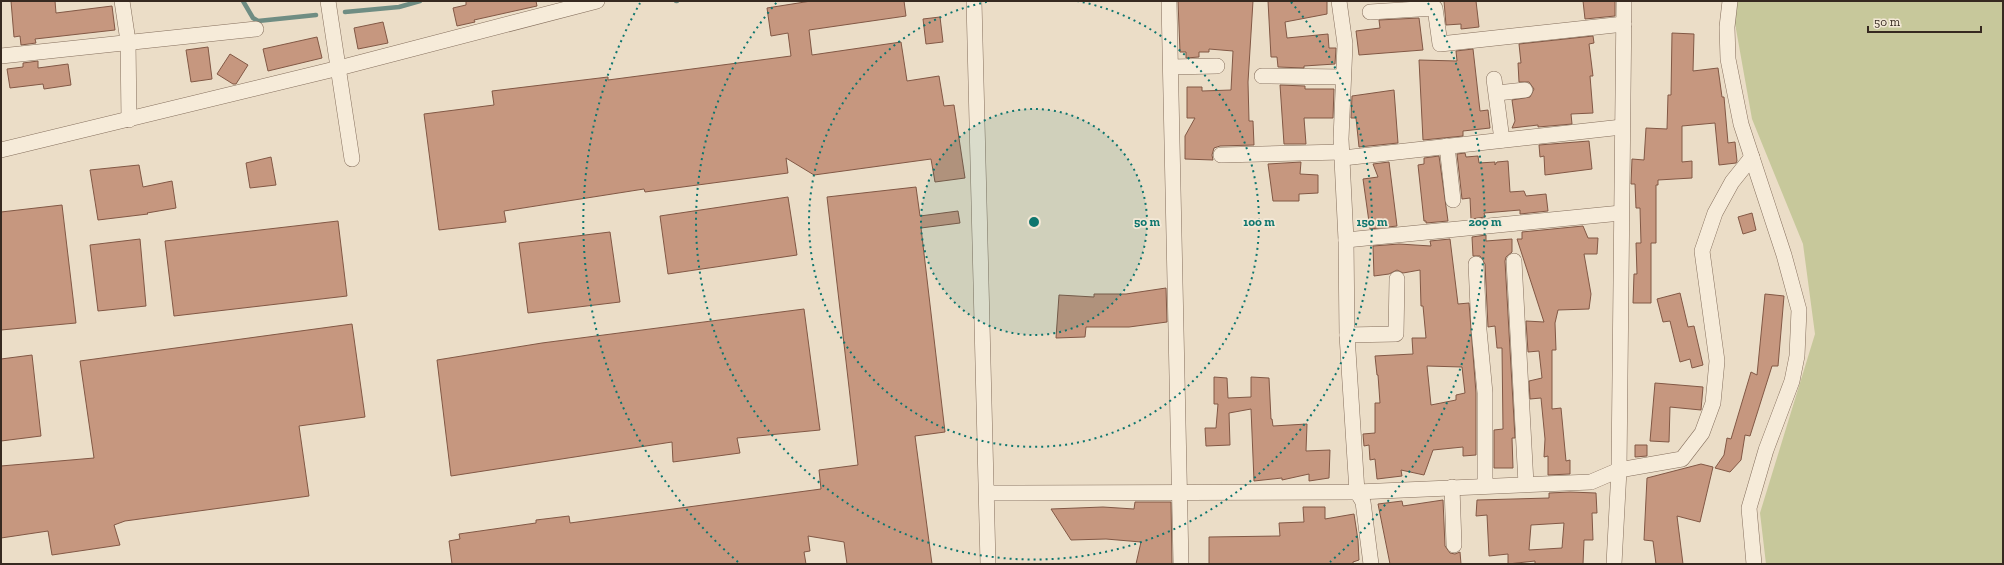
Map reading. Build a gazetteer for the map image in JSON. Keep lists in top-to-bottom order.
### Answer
{
  "scale_bar": "50 m",
  "rings": [
    "50 m",
    "100 m",
    "150 m",
    "200 m"
  ]
}
